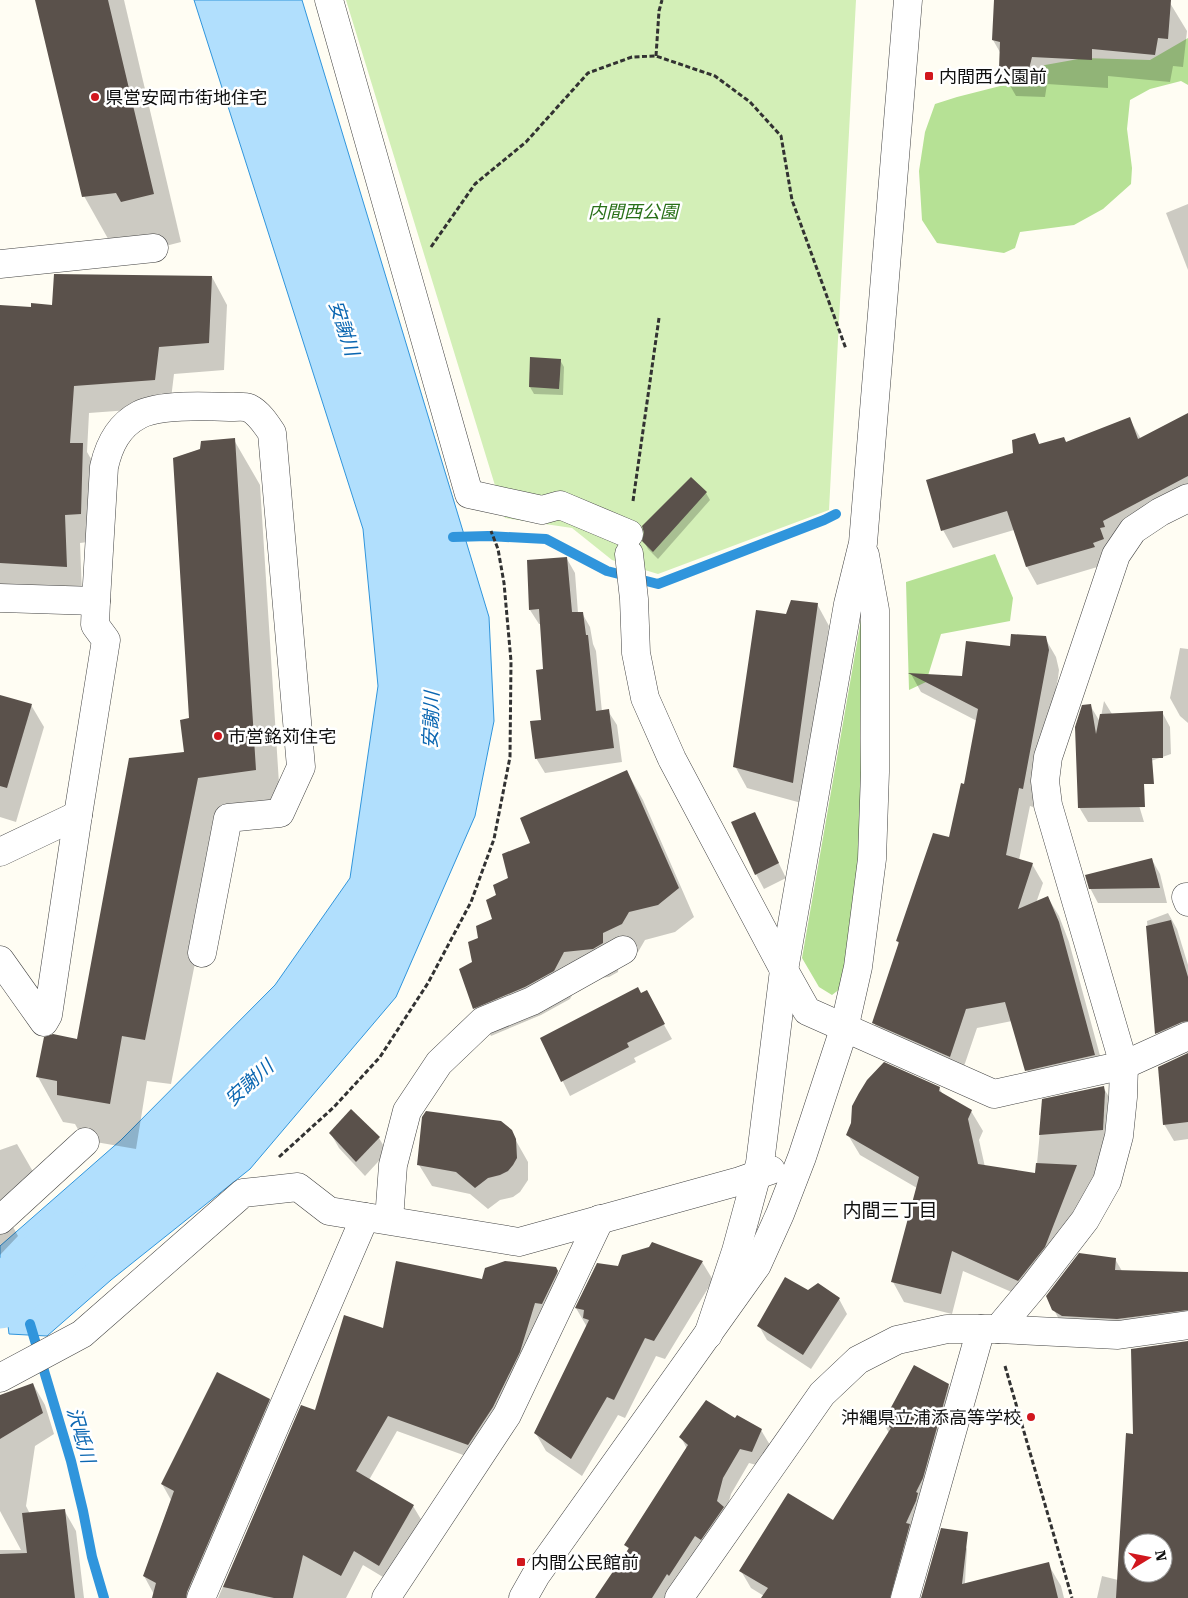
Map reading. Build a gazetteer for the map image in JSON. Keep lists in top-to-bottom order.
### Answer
{
  "districts": ["内間三丁目"],
  "water": ["安謝川", "沢岻川"],
  "parks": ["内間西公園"],
  "places": {
    "transit": ["内間西公園前", "内間公民館前"],
    "other": ["県営安岡市街地住宅", "市営銘苅住宅", "沖縄県立浦添高等学校"]
  },
  "north": "right"
}
